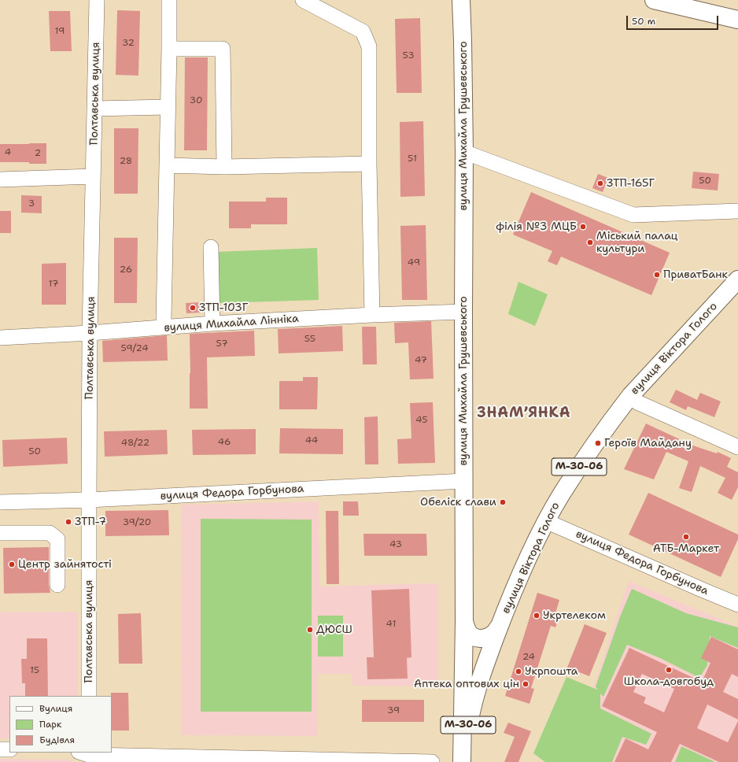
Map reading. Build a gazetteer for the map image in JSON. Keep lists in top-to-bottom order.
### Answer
{
  "streets": {
    "main road": ["вулиця Михайла Грушевського", "вулиця Віктора Голого", "М-30-06"],
    "street": ["Полтавська вулиця", "вулиця Михайла Лінніка", "вулиця Федора Горбунова"]
  },
  "crossings": [
    ["Полтавська вулиця", "вулиця Михайла Лінніка"],
    ["Полтавська вулиця", "вулиця Федора Горбунова"],
    ["вулиця Михайла Грушевського", "вулиця Михайла Лінніка"],
    ["вулиця Михайла Грушевського", "вулиця Віктора Голого"],
    ["вулиця Михайла Грушевського", "вулиця Федора Горбунова"],
    ["вулиця Віктора Голого", "вулиця Федора Горбунова"]
  ],
  "districts": ["ЗНАМ’ЯНКА"],
  "places": [
    "ЗТП-165Г",
    "філія №3 МЦБ",
    "Міський палац культури",
    "ПриватБанк",
    "ЗТП-103Г",
    "Героїв Майдану",
    "Обеліск слави",
    "ЗТП-7",
    "АТБ-Маркет",
    "Центр зайнятості",
    "Укртелеком",
    "ДЮСШ",
    "Школа-довгобуд",
    "Укрпошта",
    "Аптека оптових цін"
  ],
  "house_numbers": [
    "19",
    "32",
    "53",
    "30",
    "4",
    "2",
    "51",
    "28",
    "50",
    "3",
    "49",
    "26",
    "17",
    "55",
    "57",
    "59/24",
    "47",
    "45",
    "44",
    "46",
    "48/22",
    "50",
    "39/20",
    "43",
    "41",
    "24",
    "15",
    "39"
  ],
  "legend": ["Вулиця", "Парк", "Будівля"],
  "scale_bar": "50 m"
}
